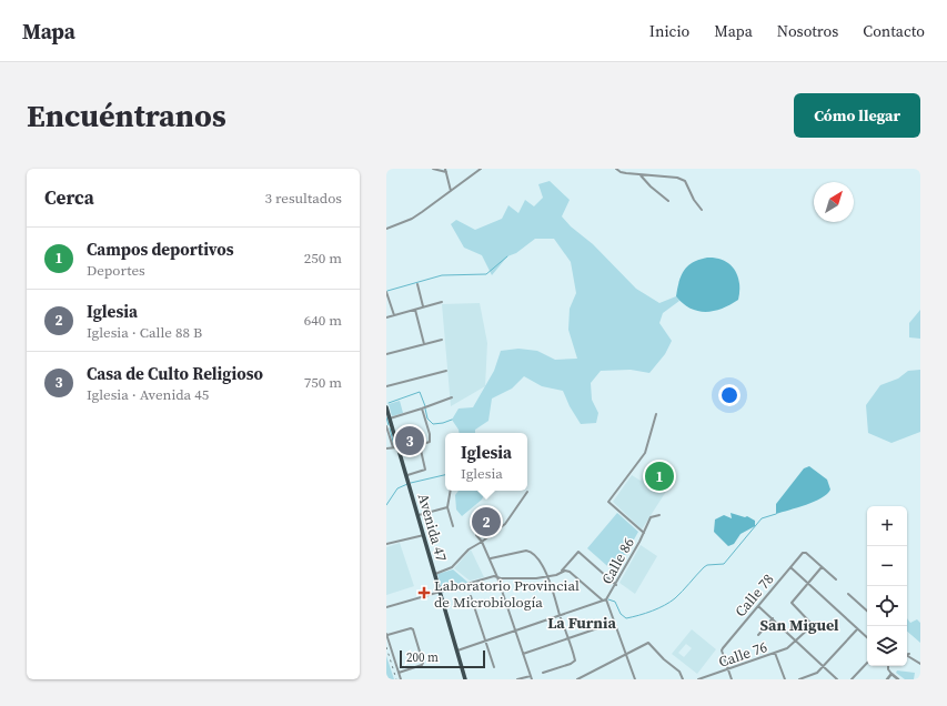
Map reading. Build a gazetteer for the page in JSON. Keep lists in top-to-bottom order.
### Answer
{
  "streets": {
    "main road": ["Avenida 47"],
    "street": ["Calle 86", "Calle 78", "Calle 76"]
  },
  "crossings": [
    ["Avenida 47", "Calle 86"],
    ["Calle 78", "Calle 76"]
  ],
  "districts": ["La Furnia", "San Miguel"],
  "places": {
    "health": ["Laboratorio Provincial de Microbiología"]
  },
  "scale_bar": "200 m",
  "north": "top right",
  "page": {
    "header": "Mapa",
    "nav": [
      "Inicio",
      "Mapa",
      "Nosotros",
      "Contacto"
    ],
    "buttons": "Cómo llegar",
    "title": "Encuéntranos",
    "heading": ["Cerca", "3 resultados"],
    "list": [
      {
        "mark": "1",
        "name": "Campos deportivos",
        "note": "Deportes",
        "value": "250 m"
      },
      {
        "mark": "2",
        "name": "Iglesia",
        "note": "Iglesia · Calle 88 B",
        "value": "640 m"
      },
      {
        "mark": "3",
        "name": "Casa de Culto Religioso",
        "note": "Iglesia · Avenida 45",
        "value": "750 m"
      }
    ],
    "pins": ["3", "1", "2"],
    "popup": ["Iglesia", "Iglesia"],
    "map_buttons": ["+", "−"],
    "scale": "200 m"
  }
}
